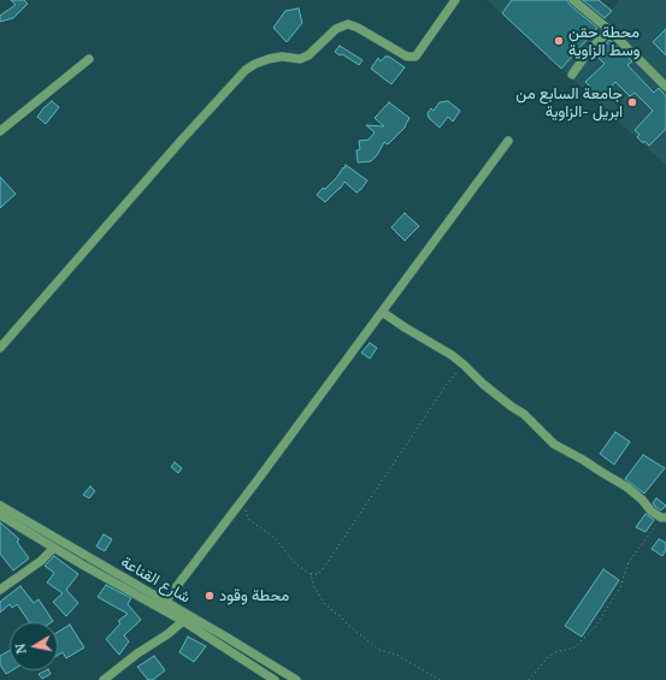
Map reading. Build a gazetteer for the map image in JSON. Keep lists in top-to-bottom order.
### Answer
{
  "streets": {
    "street": ["شارع القناعة"]
  },
  "places": ["محطة حقن وسط الزاوية", "جامعة السابع من ابريل -الزاوية", "محطة وقود"],
  "north": "left"
}
